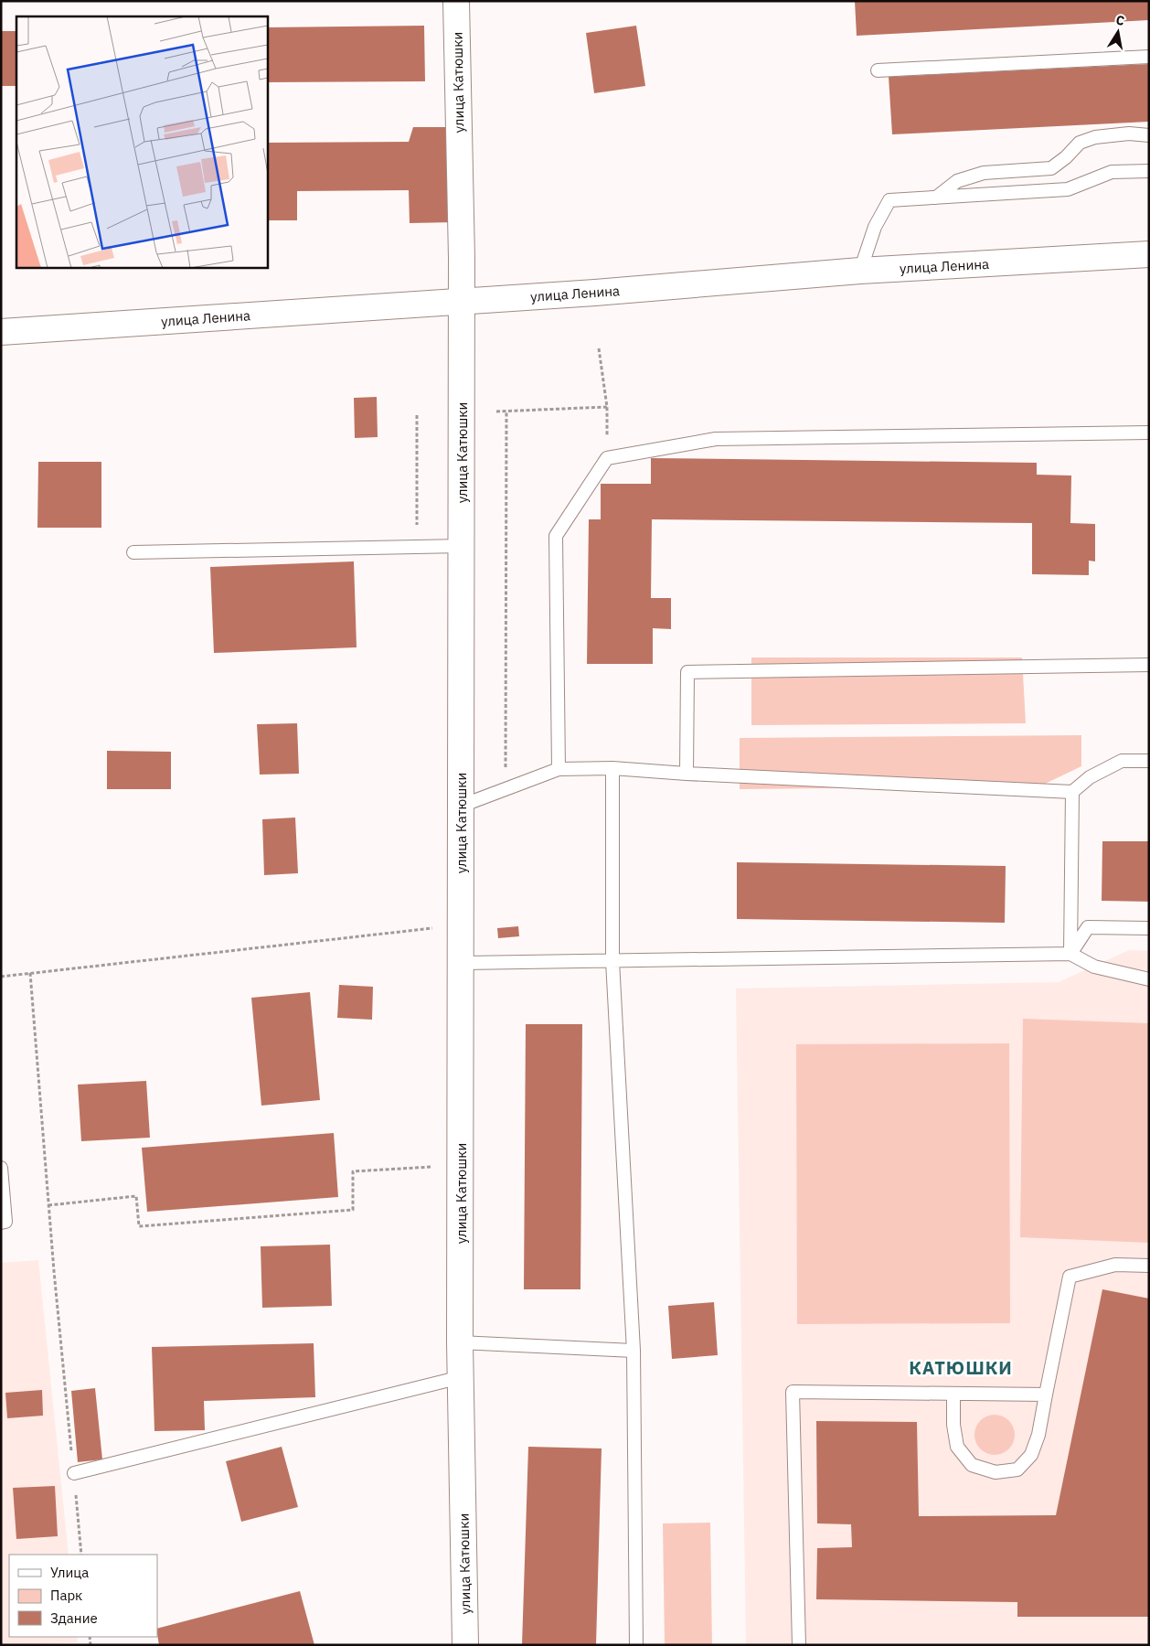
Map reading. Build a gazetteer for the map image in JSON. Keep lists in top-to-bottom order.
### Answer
{
  "streets": {
    "street": ["улица Катюшки", "улица Ленина"]
  },
  "crossings": [
    ["улица Катюшки", "улица Ленина"]
  ],
  "districts": ["КАТЮШКИ"],
  "legend": ["Улица", "Парк", "Здание"],
  "north": "top"
}
